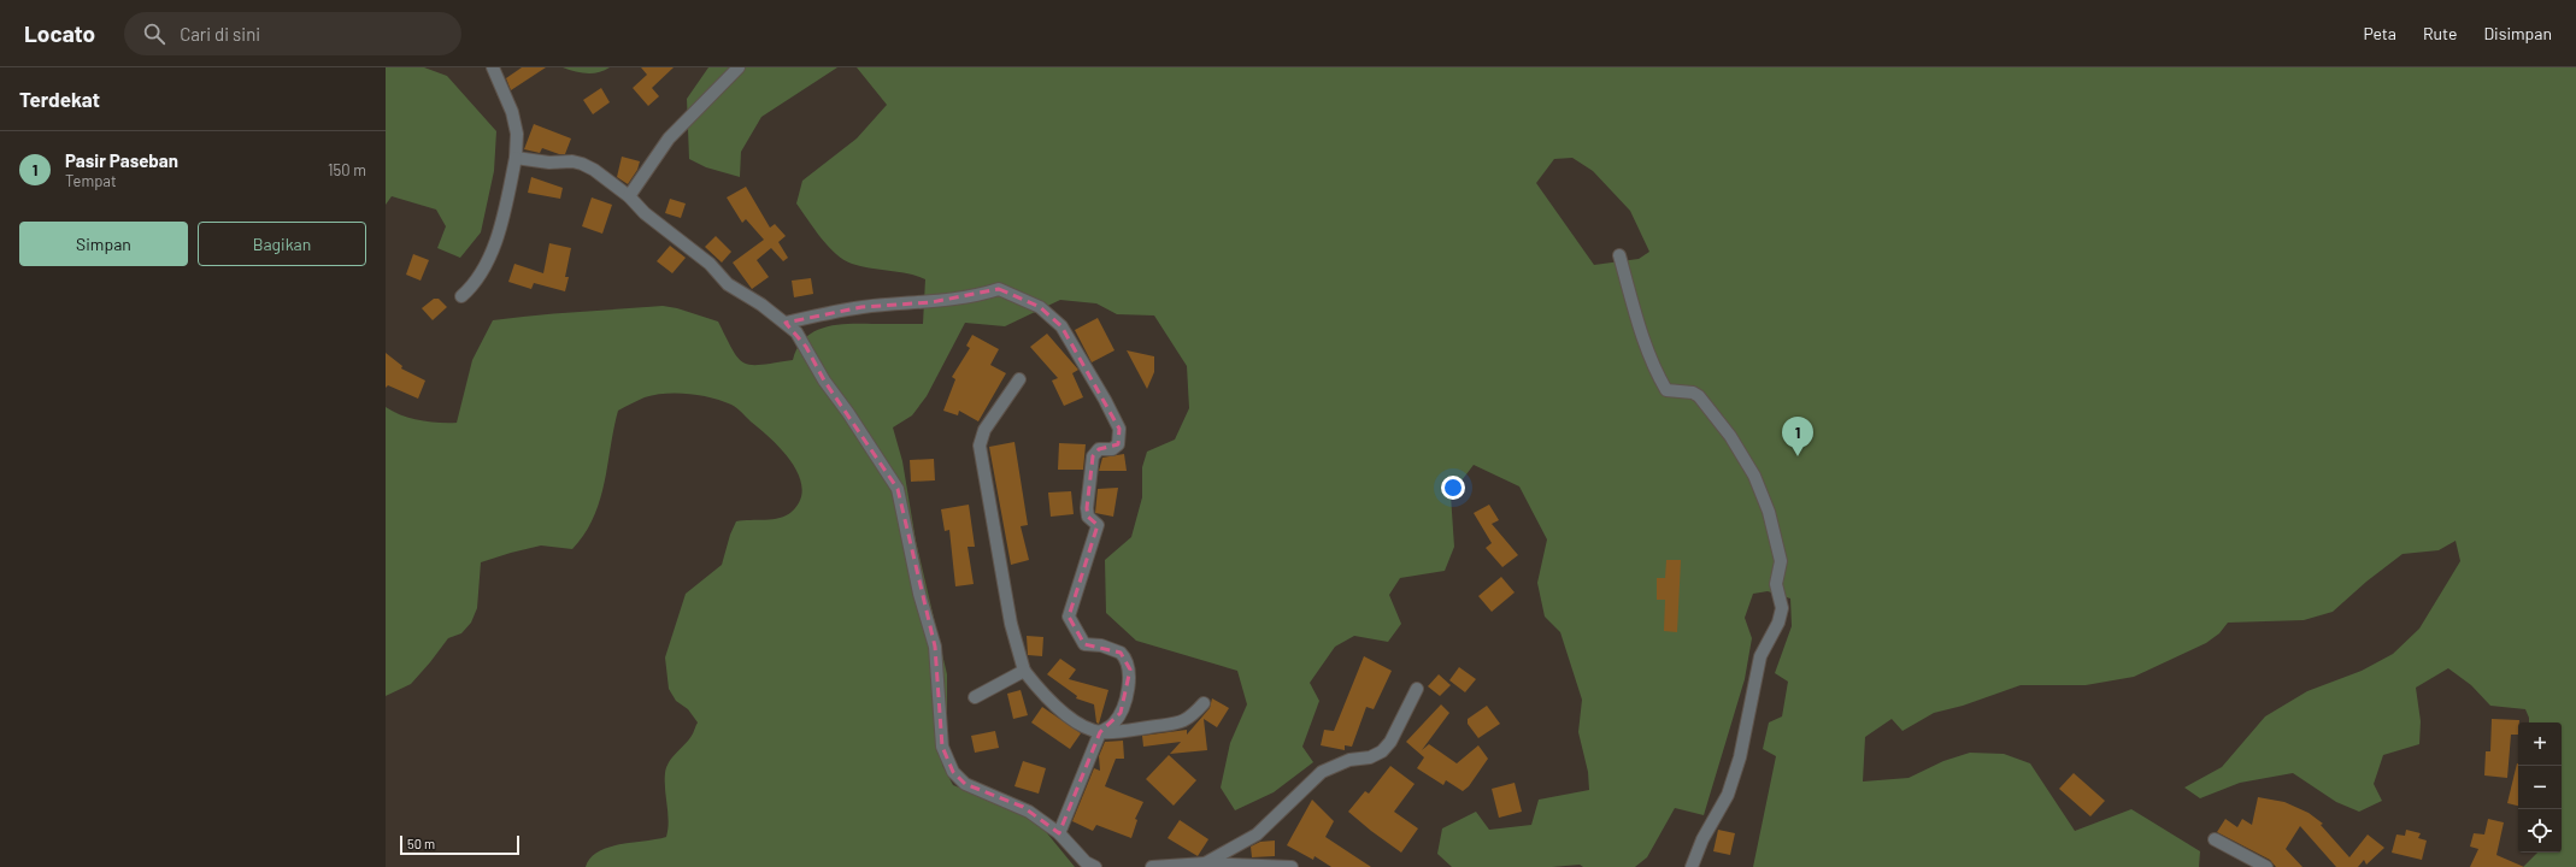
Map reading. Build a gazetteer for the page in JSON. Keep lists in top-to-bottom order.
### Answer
{
  "scale_bar": "50 m",
  "page": {
    "header": "Locato",
    "search": "Cari di sini",
    "nav": ["Peta", "Rute", "Disimpan"],
    "heading": "Terdekat",
    "list": [
      {
        "mark": "1",
        "name": "Pasir Paseban",
        "note": "Tempat",
        "value": "150 m"
      }
    ],
    "buttons": ["Simpan", "Bagikan"],
    "pins": "1",
    "map_buttons": ["+", "−"],
    "scale": "50 m"
  }
}
